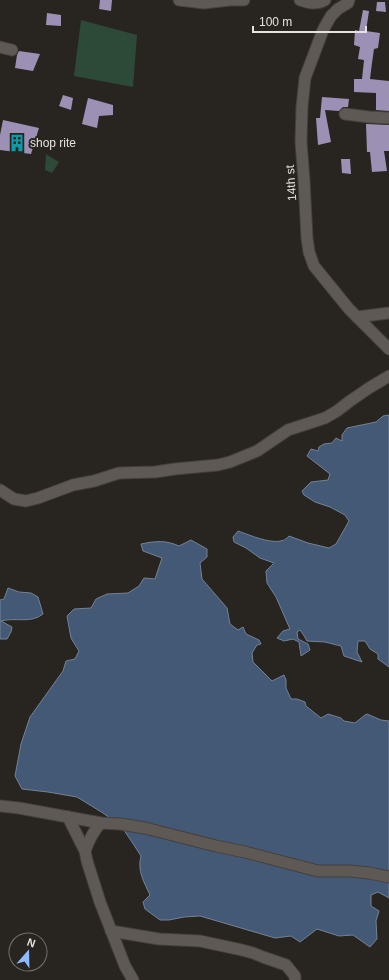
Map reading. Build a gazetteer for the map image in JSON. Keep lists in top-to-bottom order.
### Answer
{
  "streets": {
    "street": ["14th st"]
  },
  "places": {
    "building": ["shop rite"]
  },
  "scale_bar": "100 m",
  "north": "top"
}
